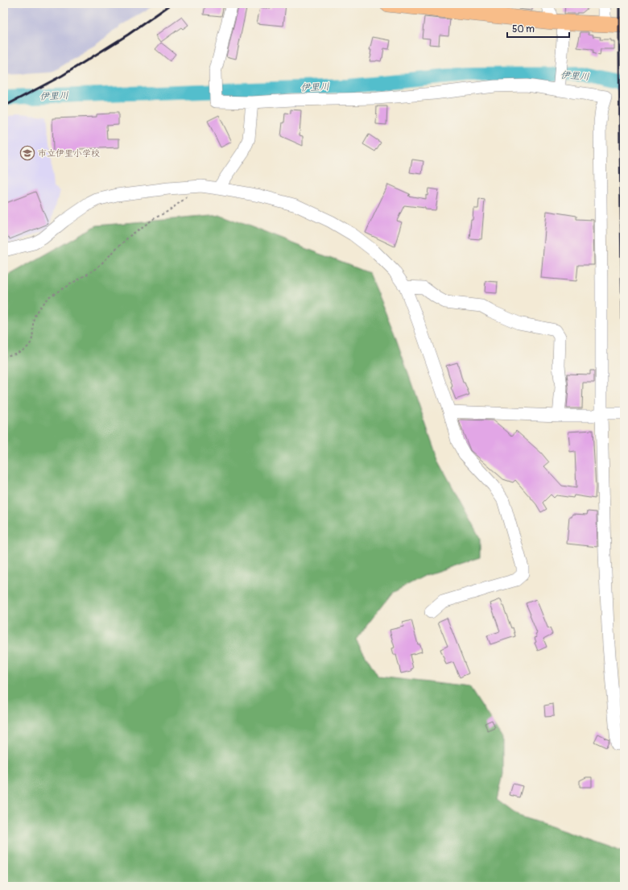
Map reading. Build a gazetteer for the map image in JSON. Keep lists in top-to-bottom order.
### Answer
{
  "water": ["伊里川"],
  "places": {
    "school or university": ["市立伊里小学校"]
  },
  "scale_bar": "50 m"
}
